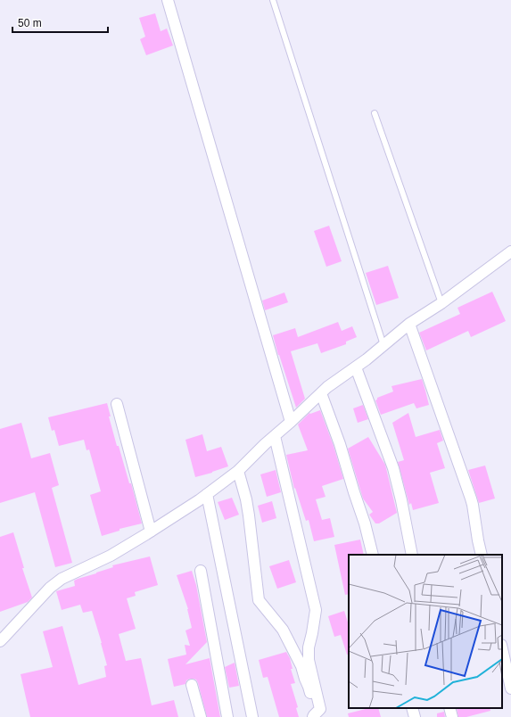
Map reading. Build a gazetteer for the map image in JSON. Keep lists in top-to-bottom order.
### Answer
{
  "scale_bar": "50 m"
}
